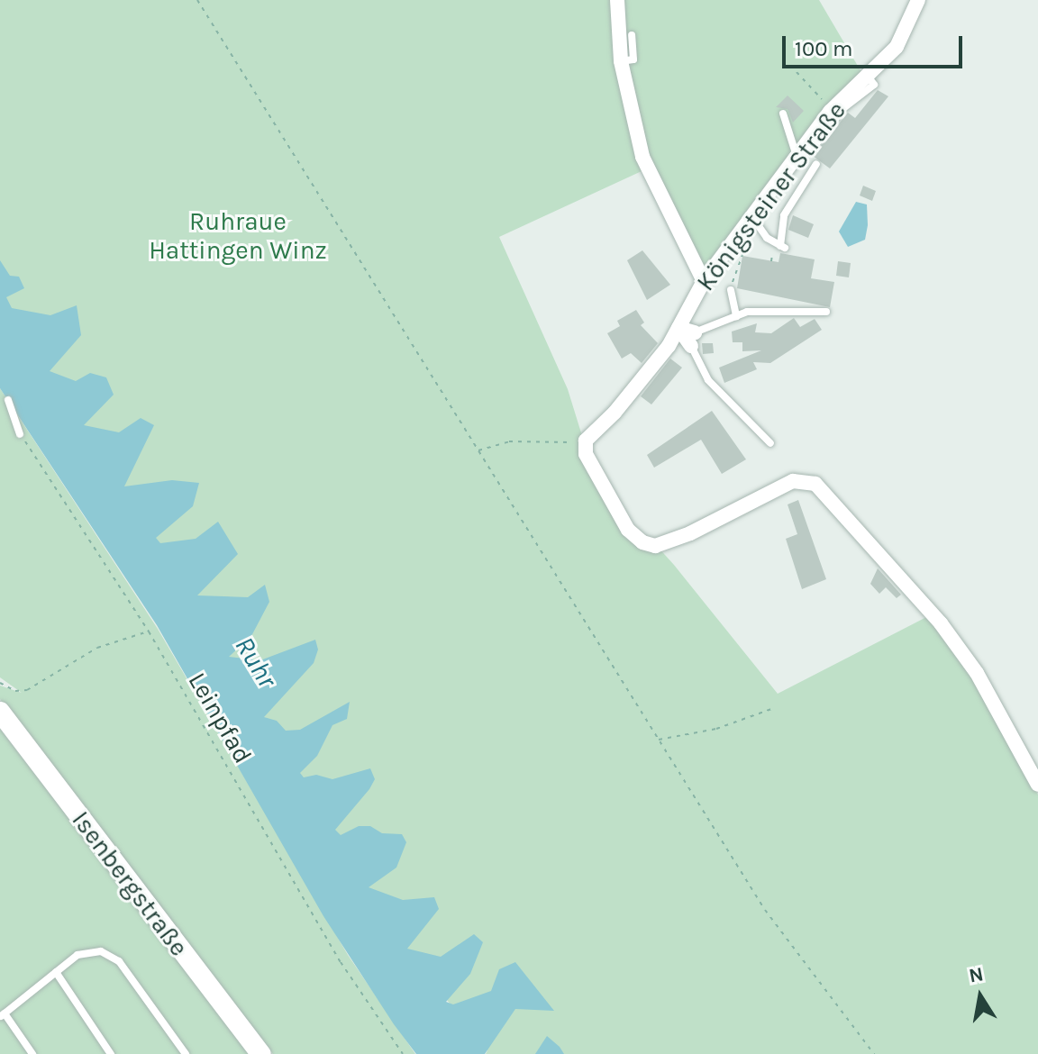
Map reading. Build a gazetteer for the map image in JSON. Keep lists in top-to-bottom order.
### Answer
{
  "streets": {
    "main road": ["Isenbergstraße"],
    "street": ["Königsteiner Straße"],
    "path": ["Leinpfad"]
  },
  "water": ["Ruhr"],
  "parks": ["Ruhraue Hattingen Winz"],
  "scale_bar": "100 m",
  "north": "top"
}
